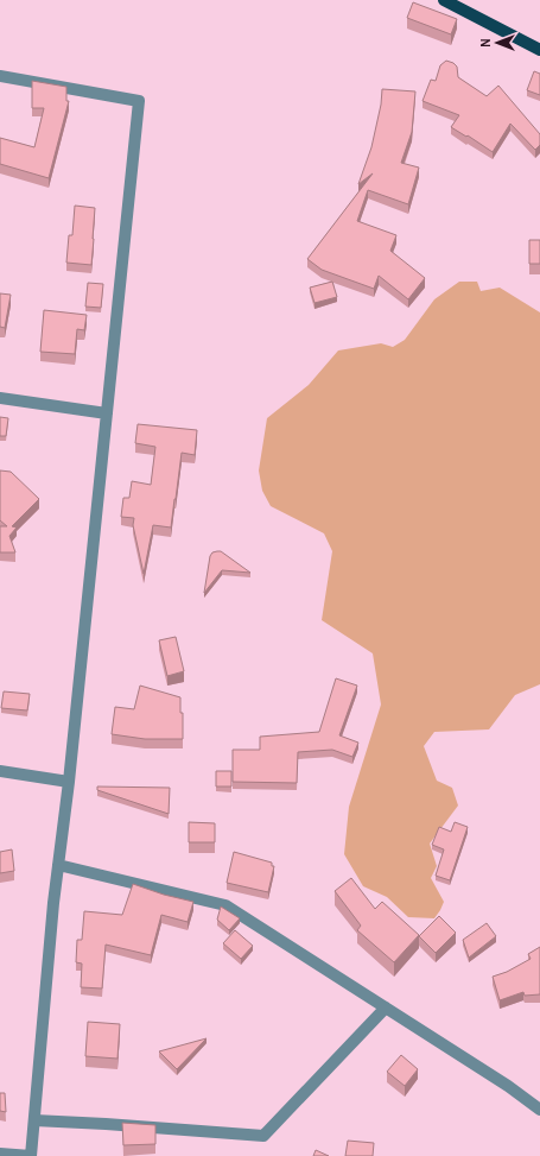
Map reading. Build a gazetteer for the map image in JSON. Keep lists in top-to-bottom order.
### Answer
{
  "north": "left"
}
